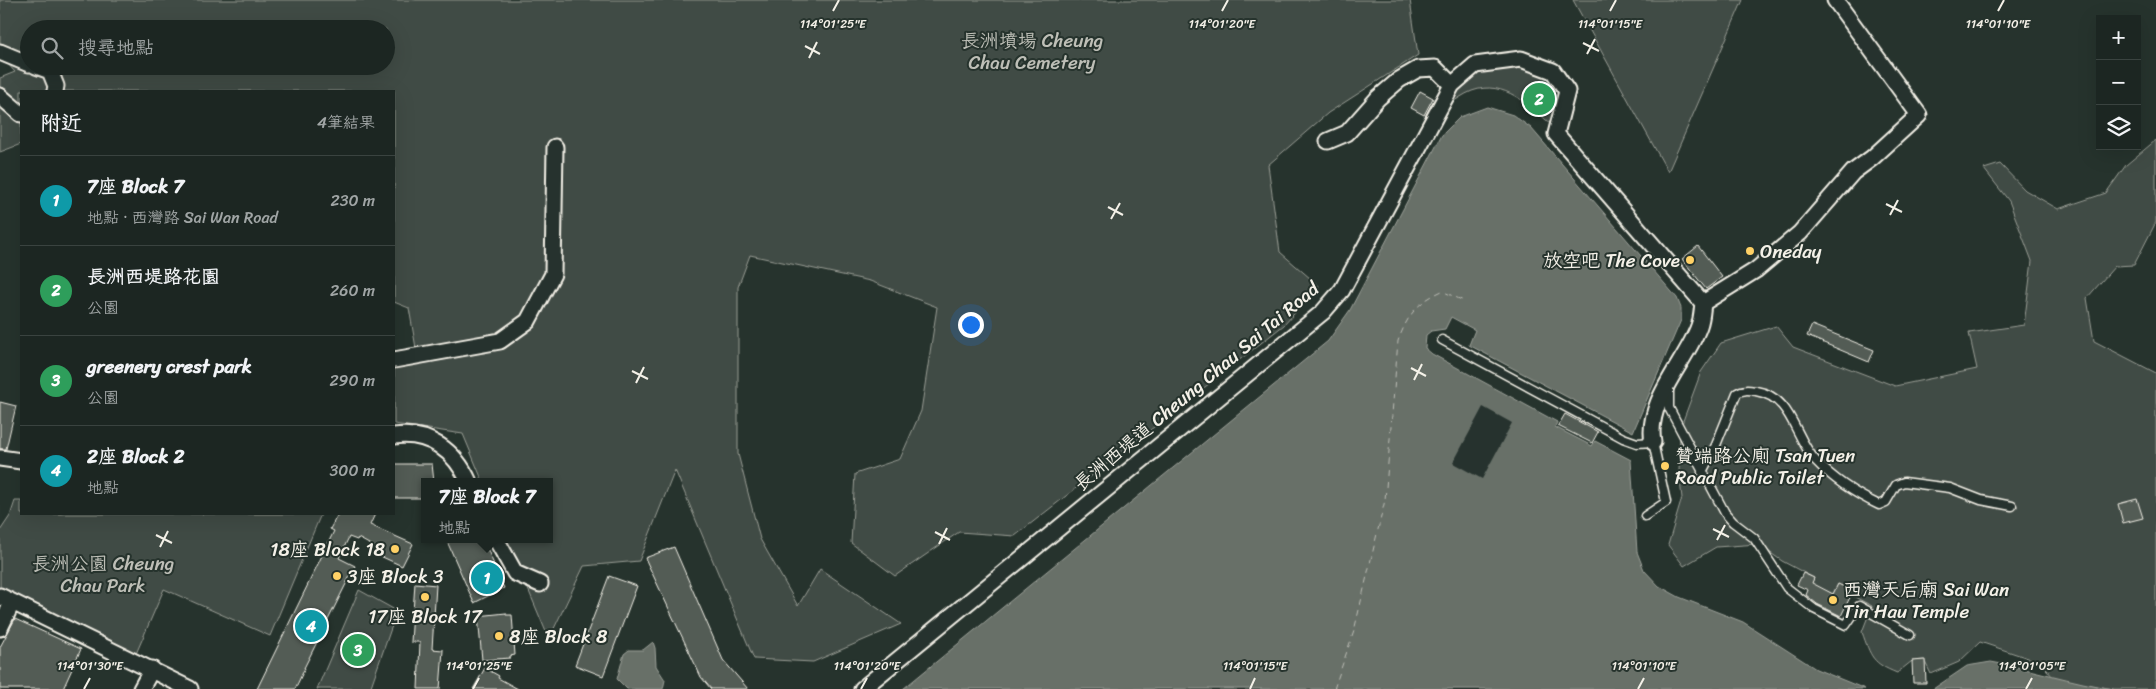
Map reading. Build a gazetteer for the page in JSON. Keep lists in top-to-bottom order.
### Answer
{
  "streets": {
    "street": ["長洲西堤道 Cheung Chau Sai Tai Road"]
  },
  "parks": ["長洲墳場 Cheung Chau Cemetery", "長洲公園 Cheung Chau Park"],
  "places": [
    "Oneday",
    "放空吧 The Cove",
    "贊端路公廁 Tsan Tuen Road Public Toilet",
    "18座 Block 18",
    "3座 Block 3",
    "17座 Block 17",
    "西灣天后廟 Sai Wan Tin Hau Temple",
    "8座 Block 8"
  ],
  "page": {
    "map_buttons": ["+", "−"],
    "search": "搜尋地點",
    "pins": [
      "2",
      "1",
      "4",
      "3"
    ],
    "heading": ["附近", "4筆結果"],
    "list": [
      {
        "mark": "1",
        "name": "7座 Block 7",
        "note": "地點 · 西灣路 Sai Wan Road",
        "value": "230 m"
      },
      {
        "mark": "2",
        "name": "長洲西堤路花園",
        "note": "公園",
        "value": "260 m"
      },
      {
        "mark": "3",
        "name": "greenery crest park",
        "note": "公園",
        "value": "290 m"
      },
      {
        "mark": "4",
        "name": "2座 Block 2",
        "note": "地點",
        "value": "300 m"
      }
    ],
    "popup": ["7座 Block 7", "地點"]
  },
  "coordinates": [
    "114°01'25\"E",
    "114°01'20\"E",
    "114°01'15\"E",
    "114°01'10\"E",
    "114°01'30\"E",
    "114°01'05\"E"
  ]
}
